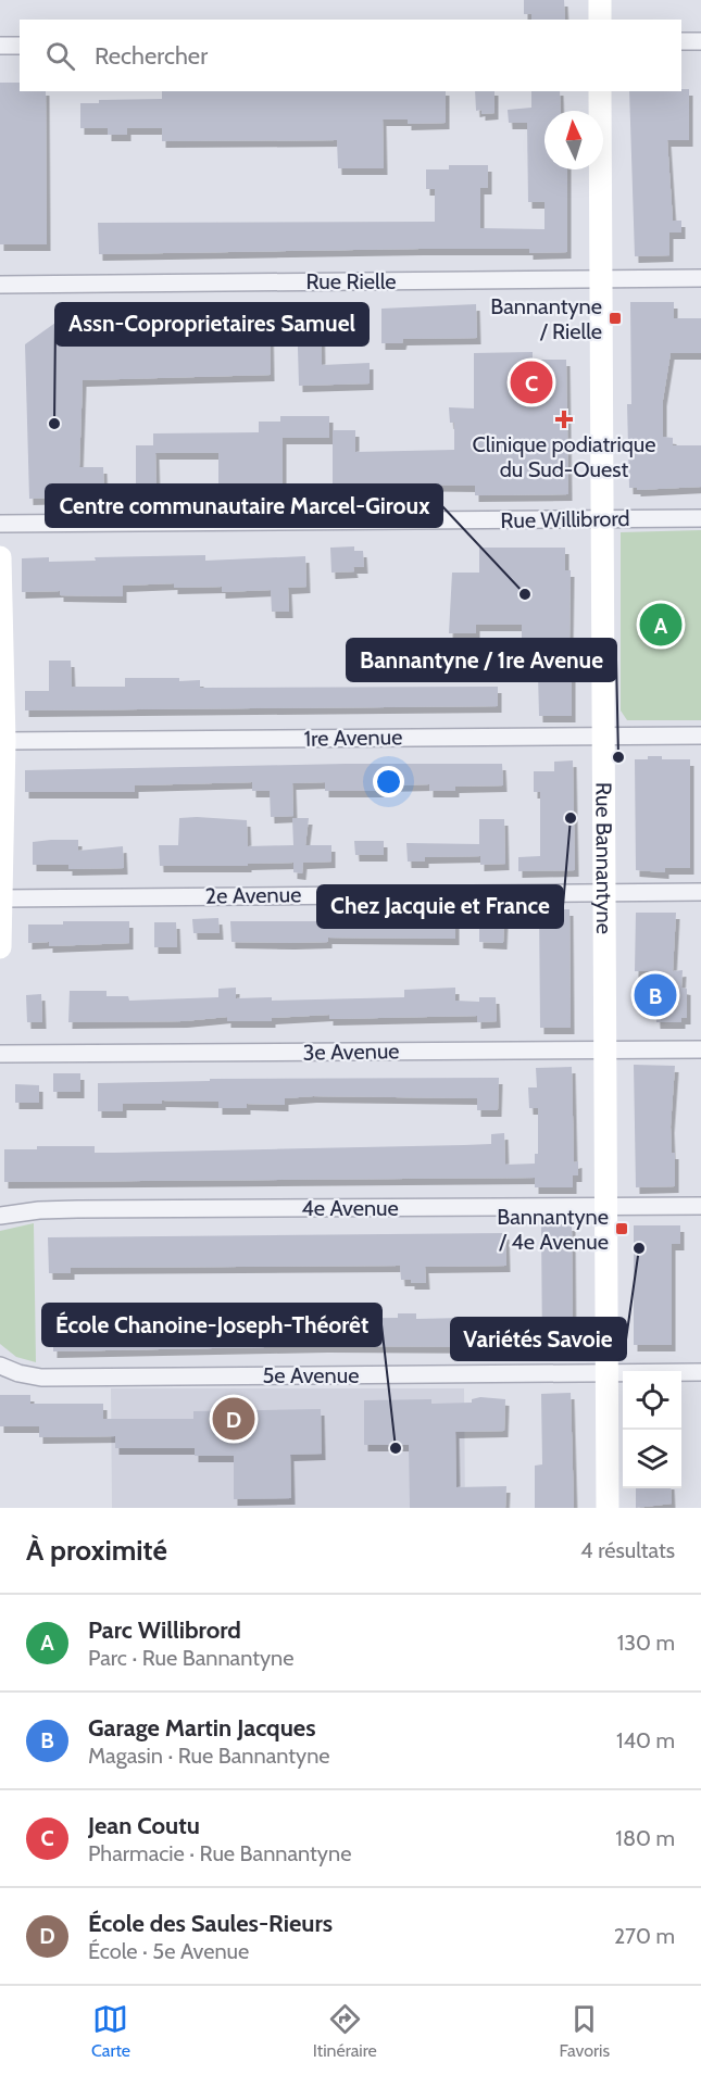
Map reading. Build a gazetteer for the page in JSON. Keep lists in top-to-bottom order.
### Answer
{
  "streets": {
    "street": [
      "Rue Rielle",
      "Rue Willibrord",
      "1re Avenue",
      "Rue Bannantyne",
      "2e Avenue",
      "3e Avenue",
      "4e Avenue",
      "5e Avenue"
    ]
  },
  "crossings": [
    ["Rue Rielle", "Rue Bannantyne"],
    ["Rue Willibrord", "Rue Bannantyne"],
    ["1re Avenue", "Rue Bannantyne"],
    ["Rue Bannantyne", "2e Avenue"],
    ["Rue Bannantyne", "3e Avenue"],
    ["Rue Bannantyne", "4e Avenue"],
    ["Rue Bannantyne", "5e Avenue"]
  ],
  "places": {
    "transit": ["Bannantyne / Rielle", "Bannantyne / 4e Avenue"],
    "health": ["Clinique podiatrique du Sud-Ouest"],
    "other": [
      "Assn-Coproprietaires Samuel",
      "Centre communautaire Marcel-Giroux",
      "Bannantyne / 1re Avenue",
      "Chez Jacquie et France",
      "Variétés Savoie",
      "École Chanoine-Joseph-Théorêt"
    ]
  },
  "north": "top",
  "page": {
    "search": "Rechercher",
    "pins": [
      "C",
      "A",
      "B",
      "D"
    ],
    "heading": ["À proximité", "4 résultats"],
    "list": [
      {
        "mark": "A",
        "name": "Parc Willibrord",
        "note": "Parc · Rue Bannantyne",
        "value": "130 m"
      },
      {
        "mark": "B",
        "name": "Garage Martin Jacques",
        "note": "Magasin · Rue Bannantyne",
        "value": "140 m"
      },
      {
        "mark": "C",
        "name": "Jean Coutu",
        "note": "Pharmacie · Rue Bannantyne",
        "value": "180 m"
      },
      {
        "mark": "D",
        "name": "École des Saules-Rieurs",
        "note": "École · 5e Avenue",
        "value": "270 m"
      }
    ],
    "nav": ["Carte", "Itinéraire", "Favoris"]
  }
}
